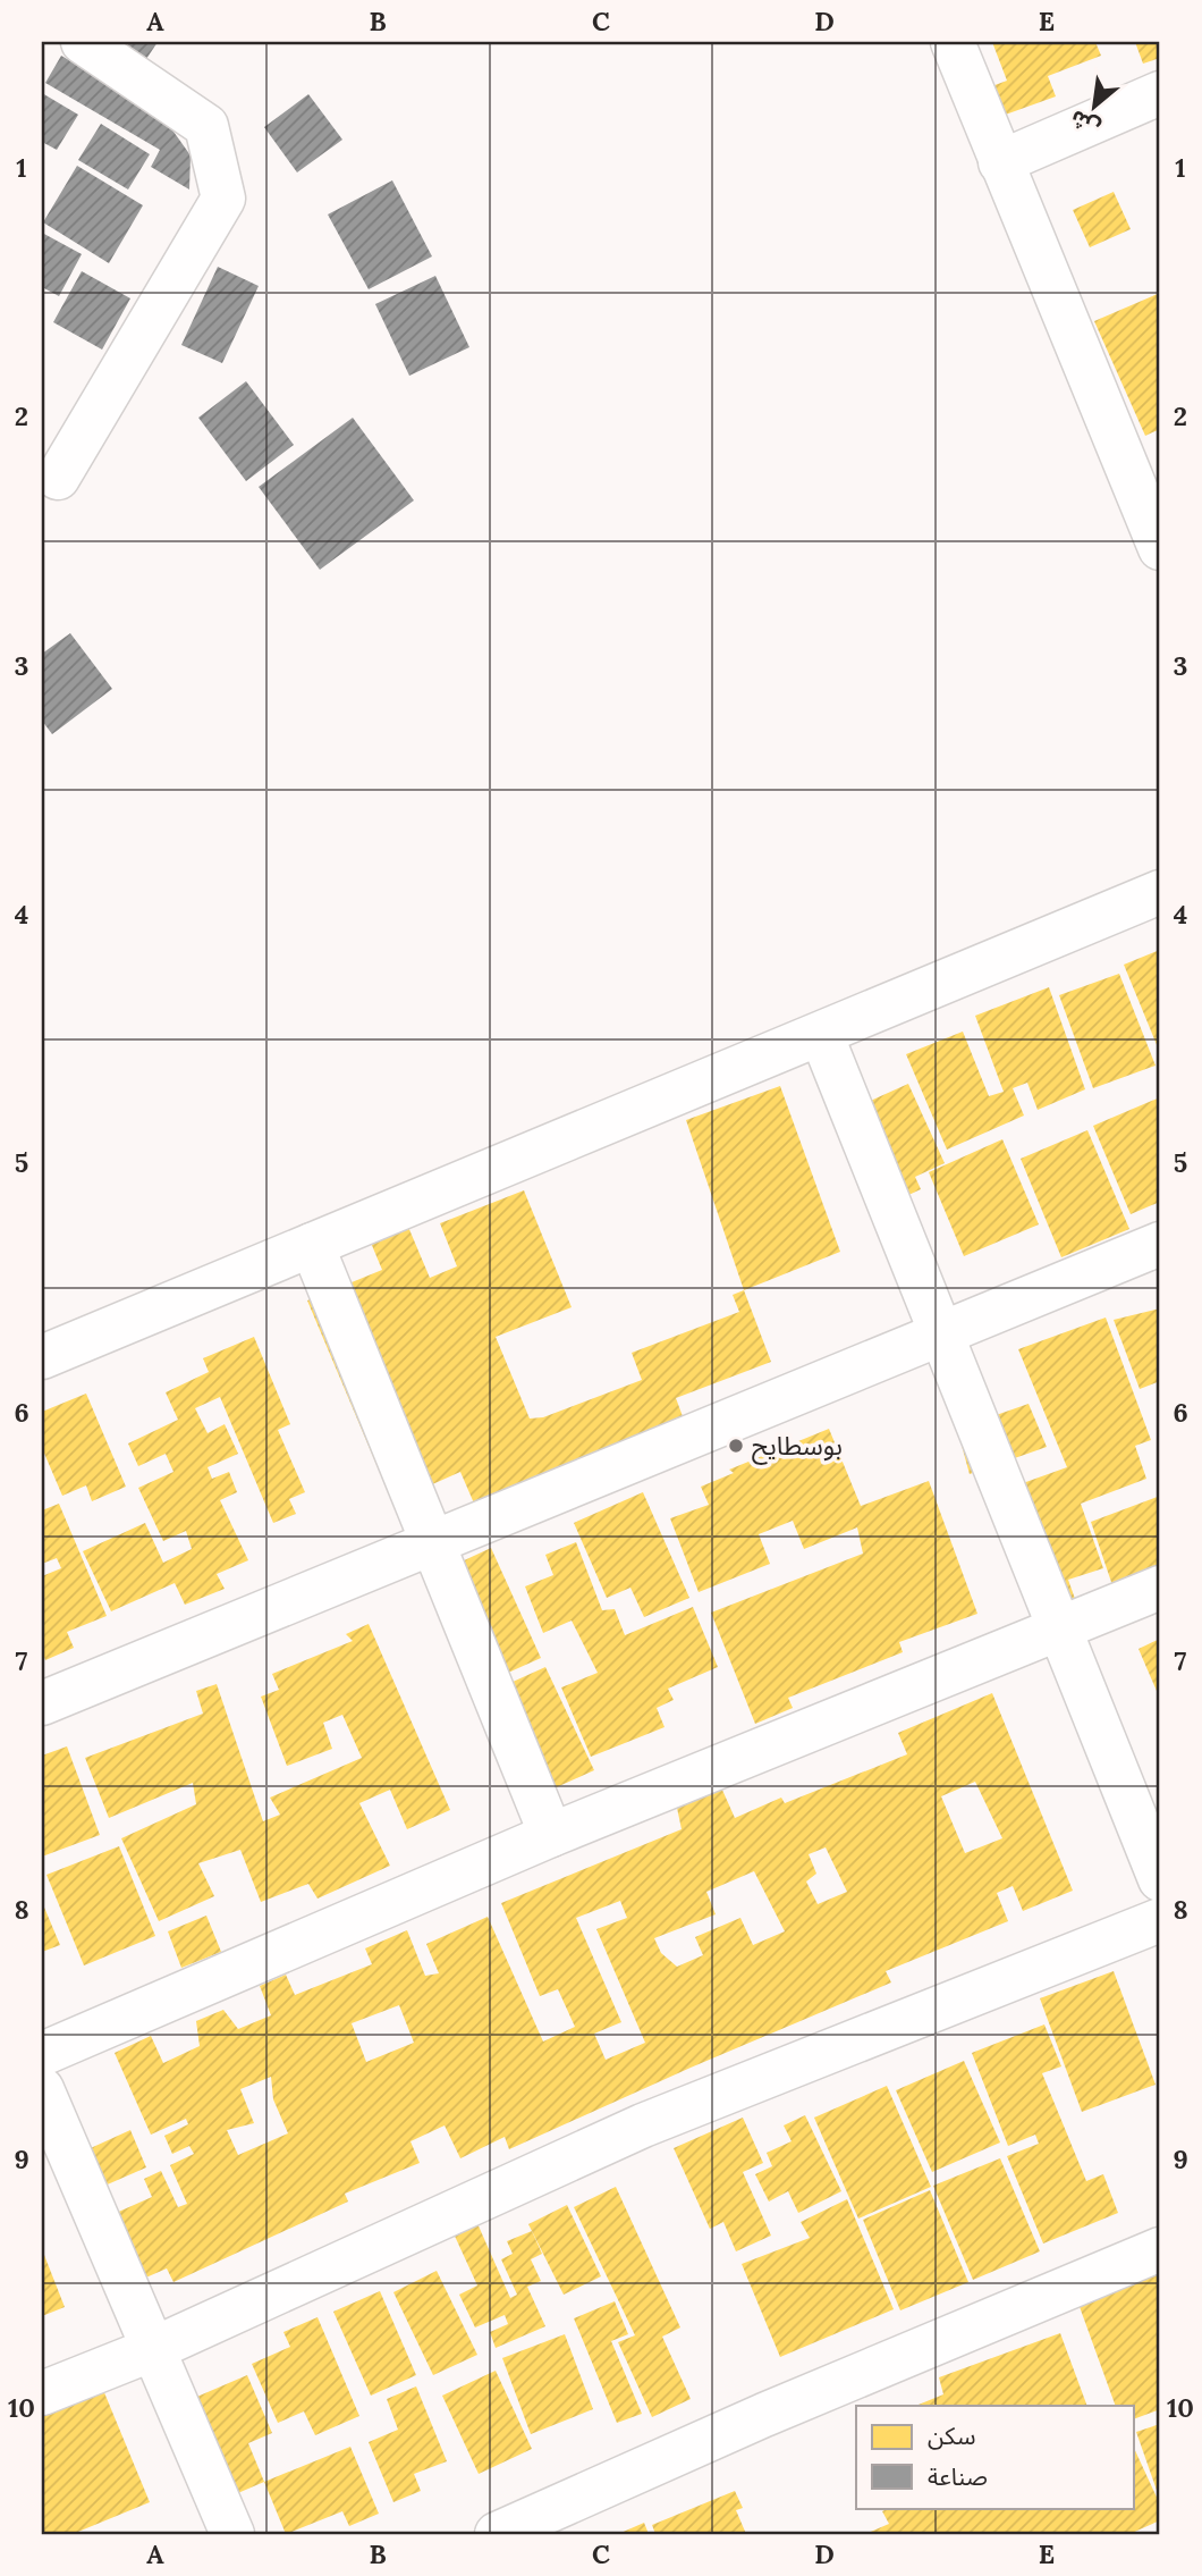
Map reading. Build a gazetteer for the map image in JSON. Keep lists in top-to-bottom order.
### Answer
{
  "places": ["بوسطايح"],
  "legend": ["سكن", "صناعة"],
  "north": "bottom left",
  "grid": {
    "columns": [
      "A",
      "B",
      "C",
      "D",
      "E"
    ],
    "rows": [
      "1",
      "2",
      "3",
      "4",
      "5",
      "6",
      "7",
      "8",
      "9",
      "10"
    ]
  }
}
